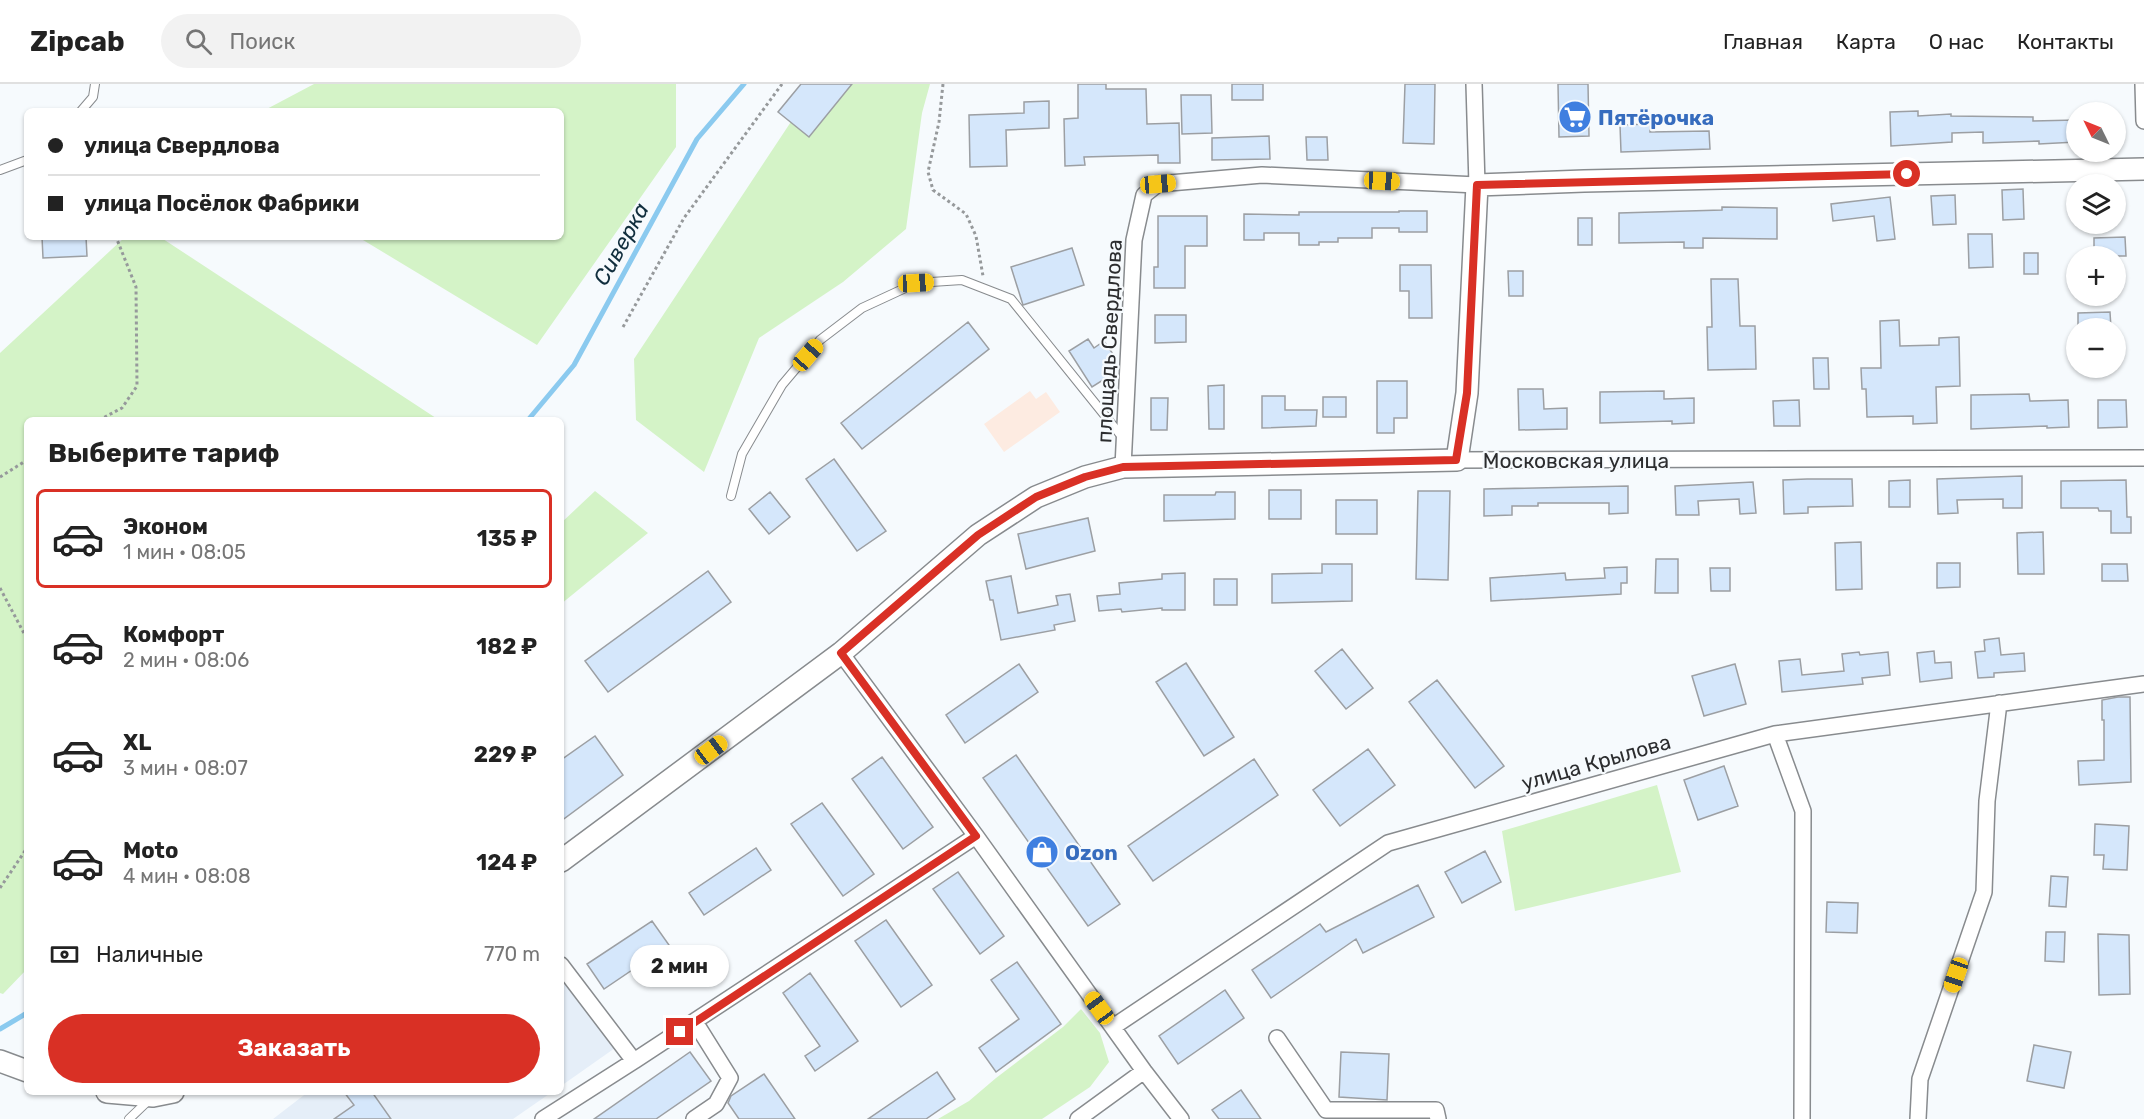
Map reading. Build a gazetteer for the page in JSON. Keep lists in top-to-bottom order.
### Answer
{
  "streets": {
    "main road": ["Московская улица"],
    "street": ["площадь Свердлова", "улица Крылова"]
  },
  "crossings": [
    ["площадь Свердлова", "Московская улица"]
  ],
  "water": ["Сиверка"],
  "places": {
    "supermarket": ["Пятёрочка"],
    "shop": ["Ozon"]
  },
  "north": "top left",
  "page": {
    "header": "Zipcab",
    "search": "Поиск",
    "nav": [
      "Главная",
      "Карта",
      "О нас",
      "Контакты"
    ],
    "map_buttons": ["+", "−"],
    "banner": ["улица Свердлова", "улица Посёлок Фабрики"],
    "heading": "Выберите тариф",
    "list": [
      {
        "name": "Эконом",
        "note": "1 мин · 08:05",
        "value": "135 ₽"
      },
      {
        "name": "Комфорт",
        "note": "2 мин · 08:06",
        "value": "182 ₽"
      },
      {
        "name": "XL",
        "note": "3 мин · 08:07",
        "value": "229 ₽"
      },
      {
        "name": "Moto",
        "note": "4 мин · 08:08",
        "value": "124 ₽"
      }
    ],
    "pay": ["Наличные", "770 m"],
    "bubble": "2 мин",
    "buttons": "Заказать"
  }
}
